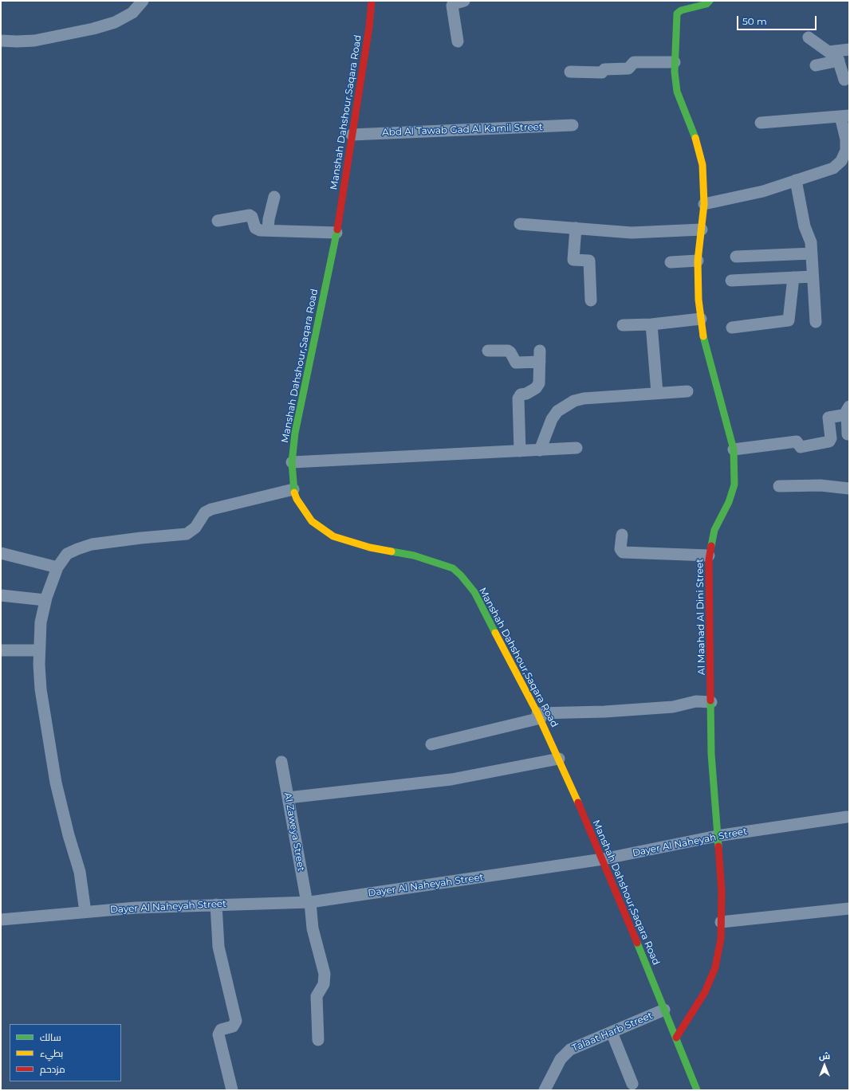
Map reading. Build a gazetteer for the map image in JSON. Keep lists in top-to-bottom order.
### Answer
{
  "streets": {
    "street": [
      "Manshah Dahshour,Saqara Road",
      "Abd Al Tawab Gad Al Kamil Street",
      "Al Maahad Al Dini Street",
      "Al Zaweya Street",
      "Dayer Al Naheyah Street",
      "Talaat Harb Street"
    ]
  },
  "crossings": [
    ["Manshah Dahshour,Saqara Road", "Abd Al Tawab Gad Al Kamil Street"],
    ["Manshah Dahshour,Saqara Road", "Al Maahad Al Dini Street"],
    ["Manshah Dahshour,Saqara Road", "Dayer Al Naheyah Street"],
    ["Manshah Dahshour,Saqara Road", "Talaat Harb Street"],
    ["Al Maahad Al Dini Street", "Dayer Al Naheyah Street"],
    ["Al Zaweya Street", "Dayer Al Naheyah Street"]
  ],
  "legend": ["سالك", "بطيء", "مزدحم"],
  "scale_bar": "50 m",
  "north": "top"
}
